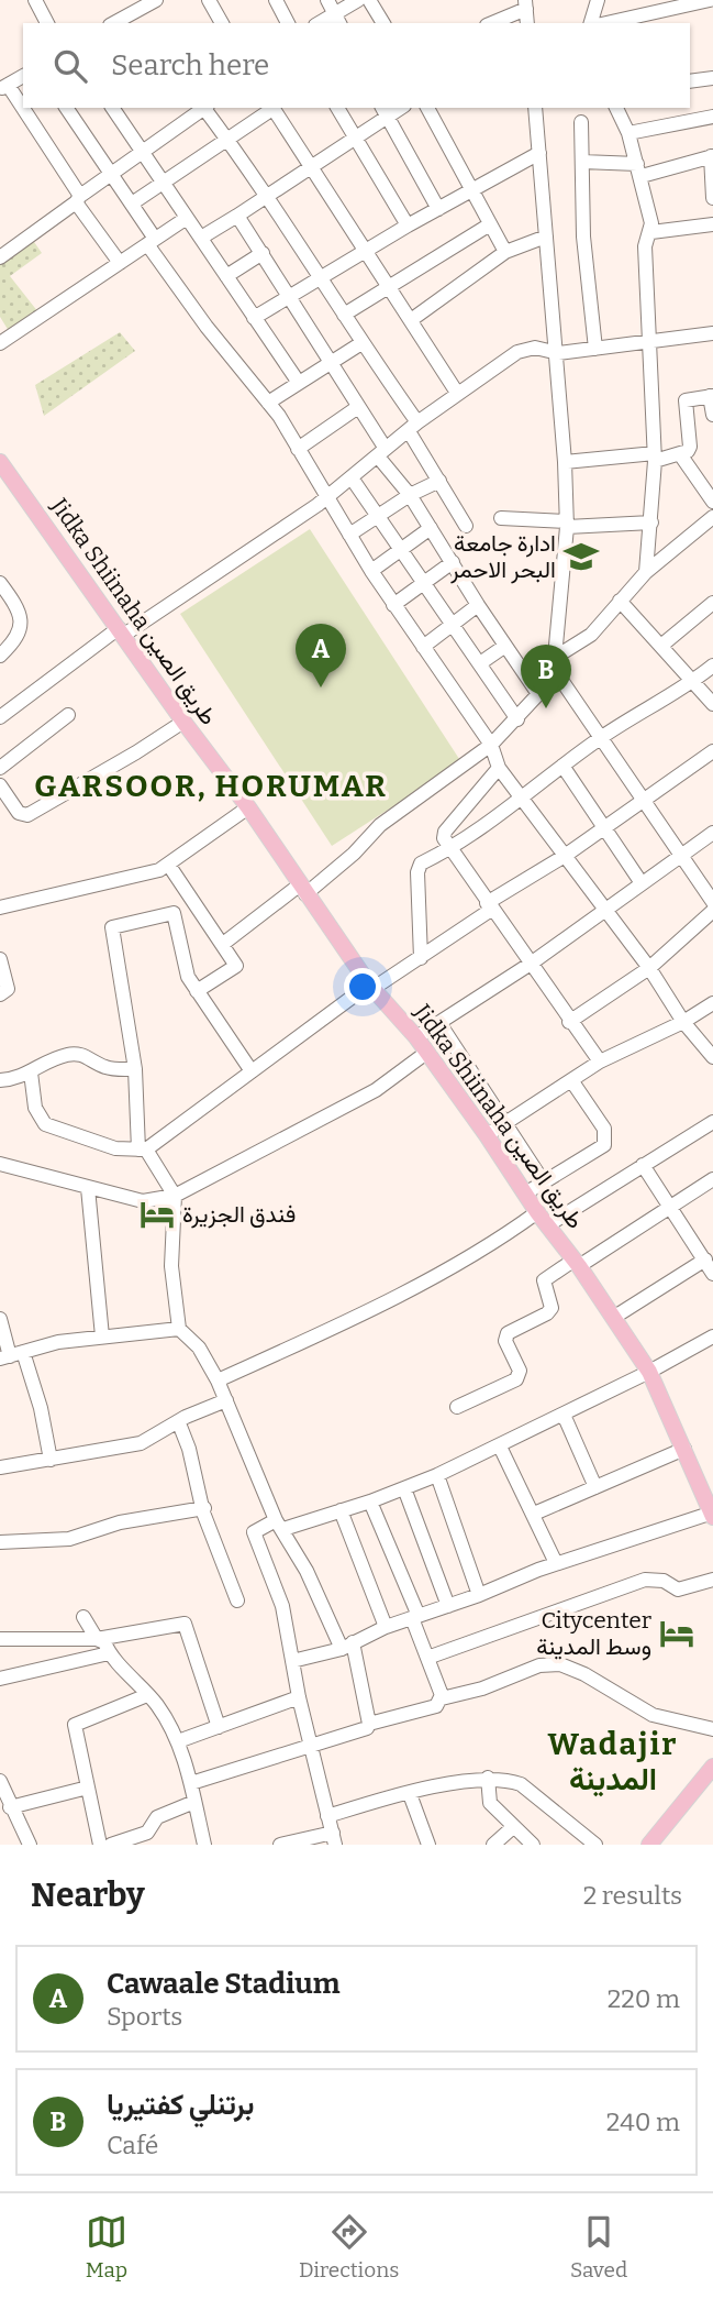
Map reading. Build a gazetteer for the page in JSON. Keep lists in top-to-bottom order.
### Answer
{
  "streets": {
    "main road": ["Jidka Shiinaha طريق الصين"]
  },
  "districts": ["GARSOOR, HORUMAR", "Wadajir المدينة"],
  "places": {
    "school or university": ["ادارة جامعة البحر الاحمر"],
    "hotel": ["فندق الجزيرة", "Citycenter وسط المدينة"]
  },
  "page": {
    "search": "Search here",
    "pins": ["A", "B"],
    "heading": ["Nearby", "2 results"],
    "list": [
      {
        "mark": "A",
        "name": "Cawaale Stadium",
        "note": "Sports",
        "value": "220 m"
      },
      {
        "mark": "B",
        "name": "برتنلي كفتيريا",
        "note": "Café",
        "value": "240 m"
      }
    ],
    "nav": ["Map", "Directions", "Saved"]
  }
}
